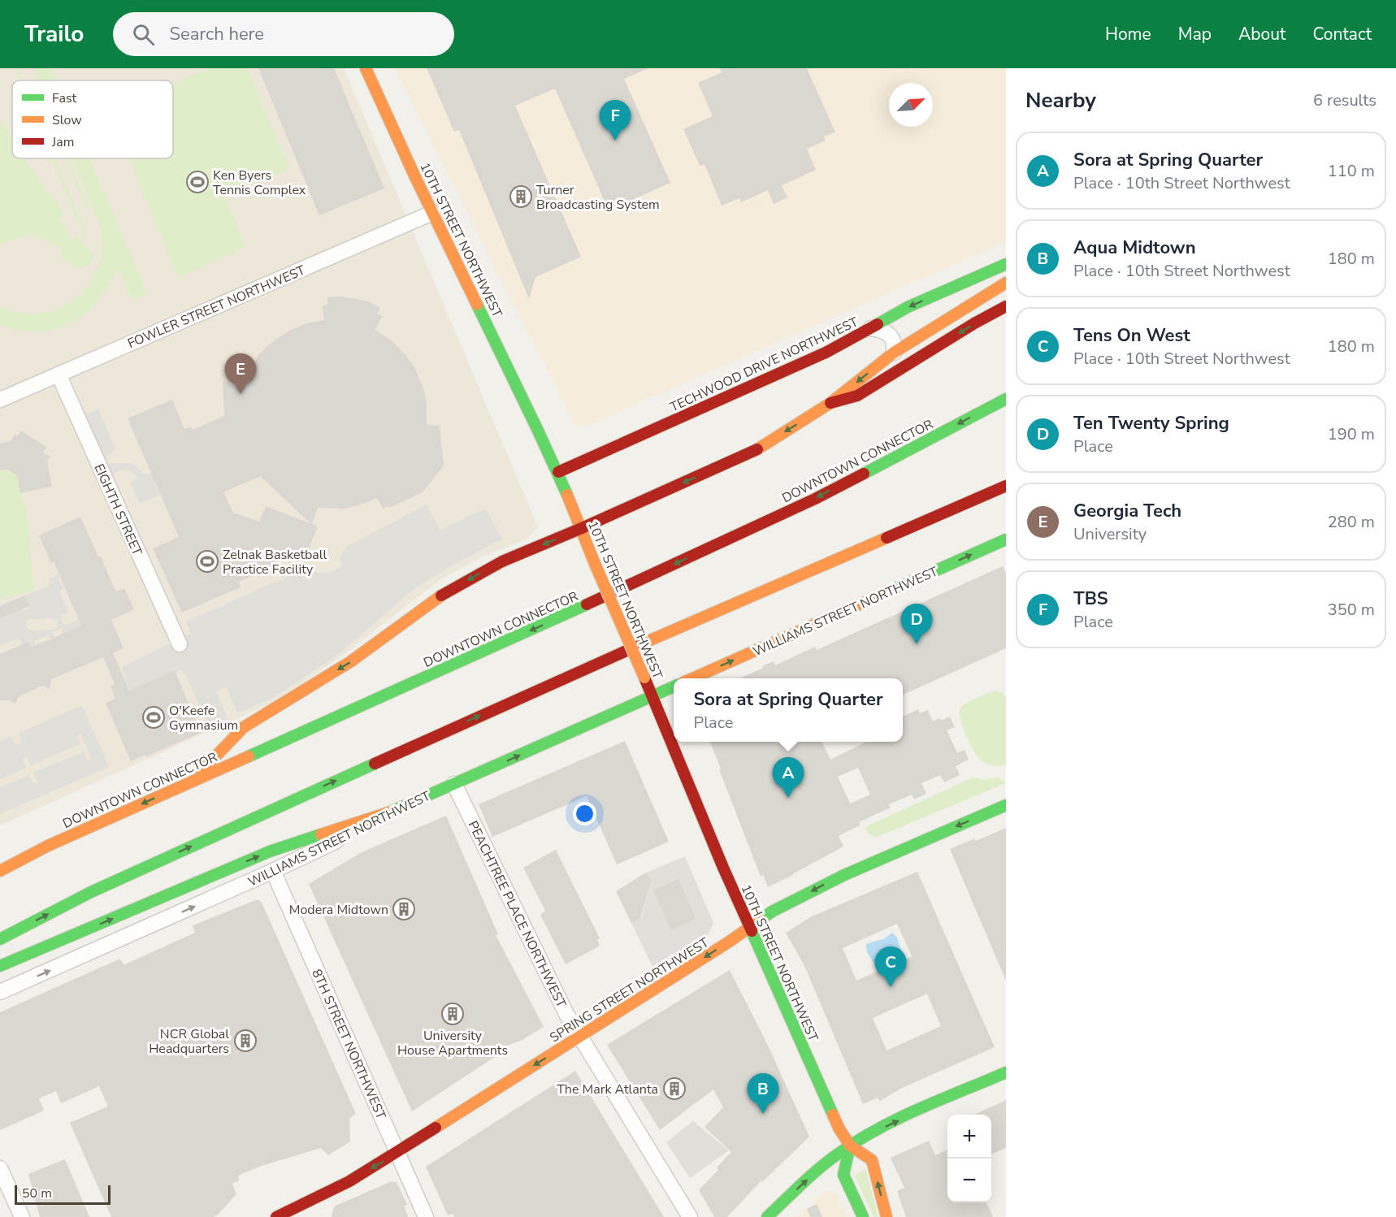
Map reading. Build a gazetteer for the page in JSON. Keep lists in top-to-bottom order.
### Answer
{
  "streets": {
    "main road": [
      "10TH STREET NORTHWEST",
      "TECHWOOD DRIVE NORTHWEST",
      "DOWNTOWN CONNECTOR",
      "WILLIAMS STREET NORTHWEST",
      "SPRING STREET NORTHWEST"
    ],
    "street": [
      "FOWLER STREET NORTHWEST",
      "EIGHTH STREET",
      "PEACHTREE PLACE NORTHWEST",
      "8TH STREET NORTHWEST"
    ]
  },
  "crossings": [
    ["10TH STREET NORTHWEST", "FOWLER STREET NORTHWEST"],
    ["10TH STREET NORTHWEST", "TECHWOOD DRIVE NORTHWEST"],
    ["10TH STREET NORTHWEST", "WILLIAMS STREET NORTHWEST"],
    ["10TH STREET NORTHWEST", "SPRING STREET NORTHWEST"],
    ["FOWLER STREET NORTHWEST", "EIGHTH STREET"],
    ["WILLIAMS STREET NORTHWEST", "PEACHTREE PLACE NORTHWEST"],
    ["WILLIAMS STREET NORTHWEST", "8TH STREET NORTHWEST"],
    ["PEACHTREE PLACE NORTHWEST", "SPRING STREET NORTHWEST"],
    ["SPRING STREET NORTHWEST", "8TH STREET NORTHWEST"]
  ],
  "one_way": ["SPRING STREET NORTHWEST"],
  "places": {
    "sports": ["Ken Byers Tennis Complex", "Zelnak Basketball Practice Facility", "O'Keefe Gymnasium"],
    "building": [
      "Turner Broadcasting System",
      "Modera Midtown",
      "University House Apartments",
      "NCR Global Headquarters",
      "The Mark Atlanta"
    ]
  },
  "legend": ["Fast", "Slow", "Jam"],
  "scale_bar": "50 m",
  "north": "top right",
  "page": {
    "header": "Trailo",
    "search": "Search here",
    "nav": [
      "Home",
      "Map",
      "About",
      "Contact"
    ],
    "heading": ["Nearby", "6 results"],
    "pins": [
      "F",
      "E",
      "D",
      "A",
      "C",
      "B"
    ],
    "list": [
      {
        "mark": "A",
        "name": "Sora at Spring Quarter",
        "note": "Place · 10th Street Northwest",
        "value": "110 m"
      },
      {
        "mark": "B",
        "name": "Aqua Midtown",
        "note": "Place · 10th Street Northwest",
        "value": "180 m"
      },
      {
        "mark": "C",
        "name": "Tens On West",
        "note": "Place · 10th Street Northwest",
        "value": "180 m"
      },
      {
        "mark": "D",
        "name": "Ten Twenty Spring",
        "note": "Place",
        "value": "190 m"
      },
      {
        "mark": "E",
        "name": "Georgia Tech",
        "note": "University",
        "value": "280 m"
      },
      {
        "mark": "F",
        "name": "TBS",
        "note": "Place",
        "value": "350 m"
      }
    ],
    "popup": ["Sora at Spring Quarter", "Place"],
    "map_buttons": ["+", "−"],
    "scale": "50 m"
  }
}
